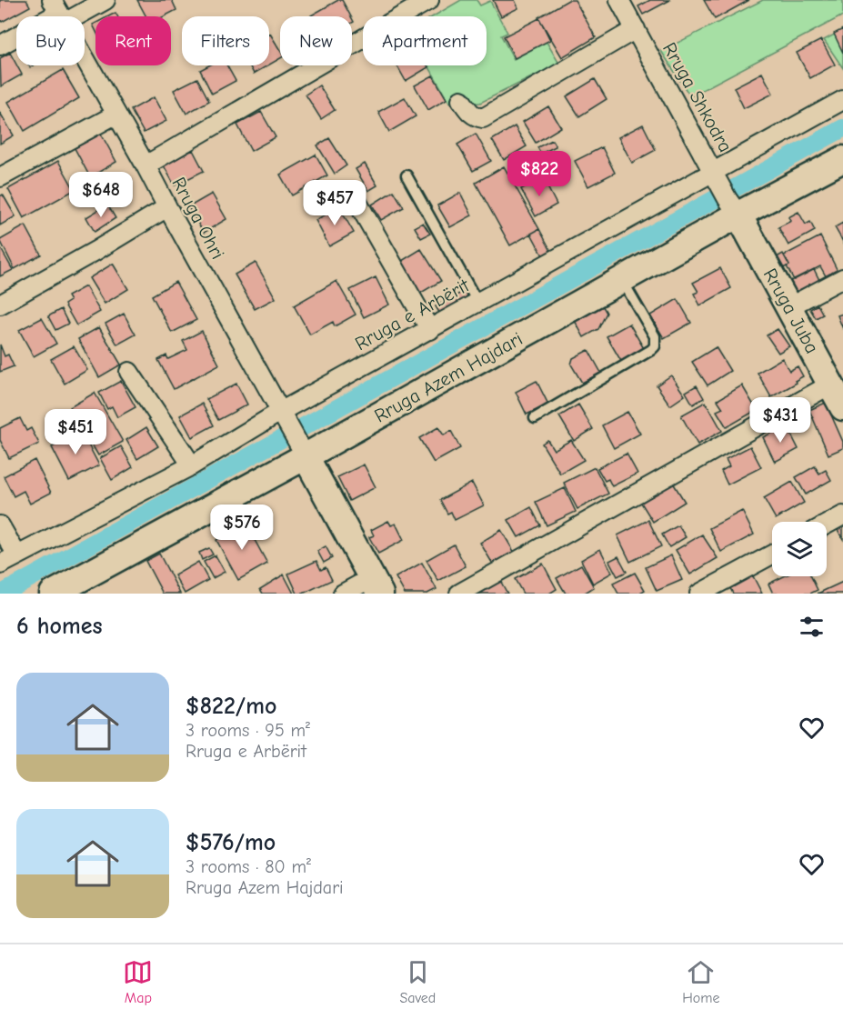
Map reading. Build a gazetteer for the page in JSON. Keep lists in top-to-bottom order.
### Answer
{
  "streets": {
    "street": [
      "Rruga Shkodra",
      "Rruga Ohri",
      "Rruga Juba",
      "Rruga e Arbërit",
      "Rruga Azem Hajdari"
    ]
  },
  "crossings": [
    ["Rruga Shkodra", "Rruga Juba"],
    ["Rruga Shkodra", "Rruga e Arbërit"],
    ["Rruga Shkodra", "Rruga Azem Hajdari"],
    ["Rruga Ohri", "Rruga e Arbërit"],
    ["Rruga Ohri", "Rruga Azem Hajdari"],
    ["Rruga Juba", "Rruga Azem Hajdari"]
  ],
  "page": {
    "chip": [
      "Buy",
      "Rent",
      "Filters",
      "New",
      "Apartment"
    ],
    "price": [
      "$822",
      "$648",
      "$457",
      "$431",
      "$451",
      "$576"
    ],
    "heading": "6 homes",
    "list": [
      {
        "name": "$822/mo",
        "note": "3 rooms · 95 m² · Rruga e Arbërit"
      },
      {
        "name": "$576/mo",
        "note": "3 rooms · 80 m² · Rruga Azem Hajdari"
      }
    ],
    "tabs": ["Map", "Saved", "Home"]
  }
}
